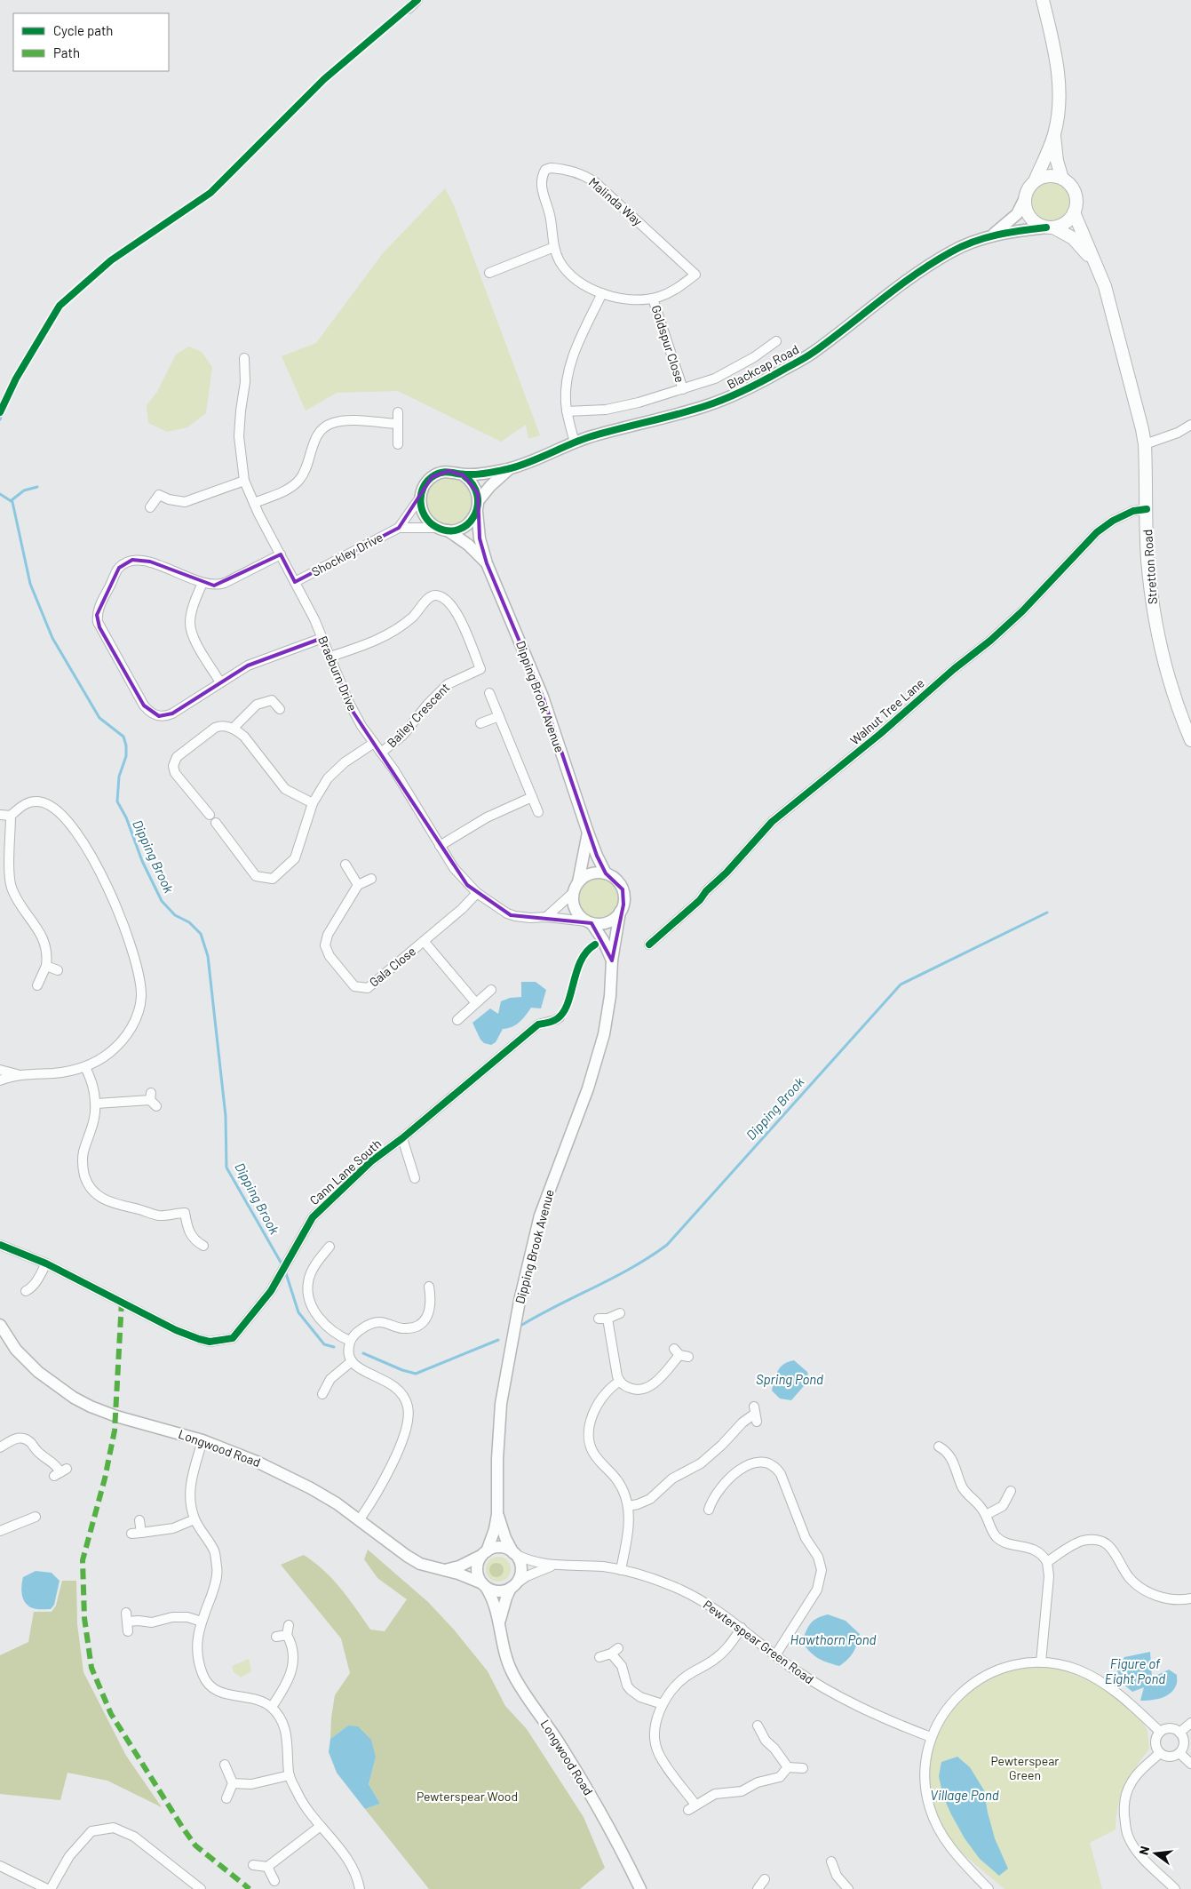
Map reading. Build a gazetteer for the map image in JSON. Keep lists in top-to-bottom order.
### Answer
{
  "streets": {
    "main road": ["Stretton Road"],
    "street": [
      "Malinda Way",
      "Goldspur Close",
      "Blackcap Road",
      "Shockley Drive",
      "Braeburn Drive",
      "Dipping Brook Avenue",
      "Walnut Tree Lane",
      "Bailey Crescent",
      "Gala Close",
      "Cann Lane South",
      "Longwood Road",
      "Pewterspear Green Road"
    ]
  },
  "crossings": [
    ["Malinda Way", "Goldspur Close"],
    ["Blackcap Road", "Shockley Drive"],
    ["Blackcap Road", "Stretton Road"],
    ["Blackcap Road", "Dipping Brook Avenue"],
    ["Shockley Drive", "Braeburn Drive"],
    ["Shockley Drive", "Dipping Brook Avenue"],
    ["Stretton Road", "Walnut Tree Lane"],
    ["Braeburn Drive", "Dipping Brook Avenue"],
    ["Braeburn Drive", "Bailey Crescent"],
    ["Braeburn Drive", "Gala Close"],
    ["Dipping Brook Avenue", "Longwood Road"],
    ["Dipping Brook Avenue", "Pewterspear Green Road"],
    ["Longwood Road", "Pewterspear Green Road"]
  ],
  "water": [
    "Dipping Brook",
    "Spring Pond",
    "Hawthorn Pond",
    "Figure of Eight Pond",
    "Village Pond"
  ],
  "parks": ["Pewterspear Green", "Pewterspear Wood"],
  "legend": ["Cycle path", "Path"],
  "north": "left"
}
